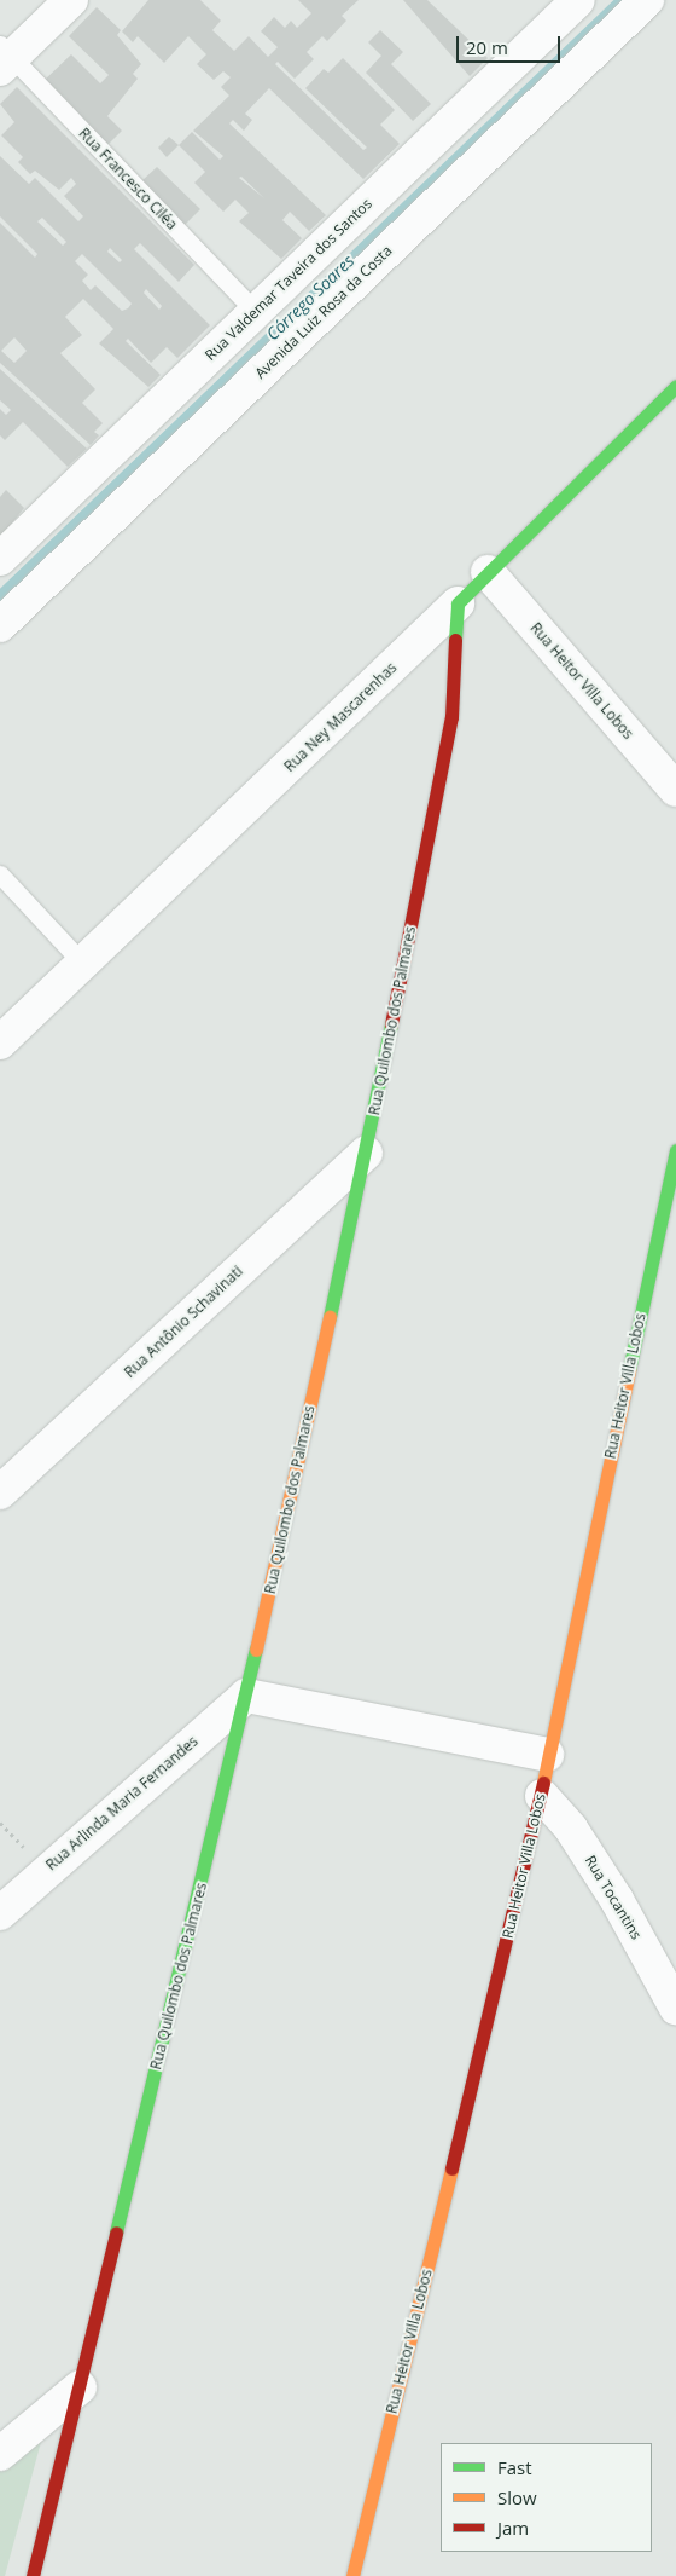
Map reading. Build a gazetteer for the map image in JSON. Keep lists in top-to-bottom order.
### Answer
{
  "streets": {
    "street": [
      "Rua Valdemar Taveira dos Santos",
      "Avenida Luiz Rosa da Costa",
      "Rua Heitor Villa Lobos",
      "Rua Ney Mascarenhas",
      "Rua Quilombo dos Palmares",
      "Rua Antônio Schavinati",
      "Rua Arlinda Maria Fernandes",
      "Rua Tocantins"
    ],
    "lane": ["Rua Francesco Ciléa"]
  },
  "crossings": [
    ["Rua Francesco Ciléa", "Rua Valdemar Taveira dos Santos"],
    ["Rua Heitor Villa Lobos", "Rua Ney Mascarenhas"],
    ["Rua Heitor Villa Lobos", "Rua Tocantins"],
    ["Rua Ney Mascarenhas", "Rua Quilombo dos Palmares"],
    ["Rua Quilombo dos Palmares", "Rua Antônio Schavinati"],
    ["Rua Quilombo dos Palmares", "Rua Arlinda Maria Fernandes"]
  ],
  "water": ["Córrego Soares"],
  "legend": ["Fast", "Slow", "Jam"],
  "scale_bar": "20 m"
}
